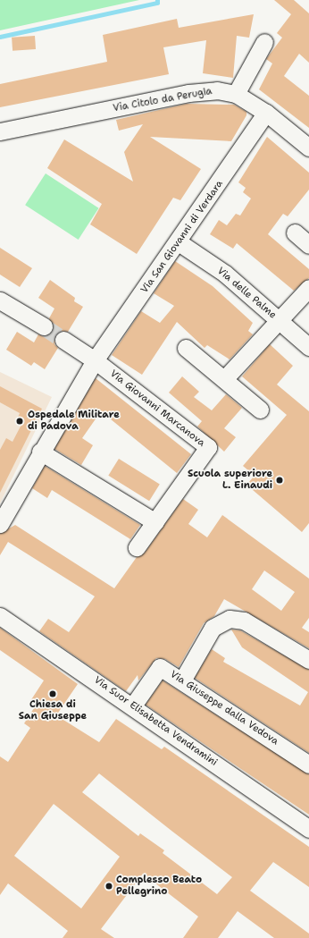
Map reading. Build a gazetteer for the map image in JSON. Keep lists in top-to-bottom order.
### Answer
{
  "streets": {
    "street": [
      "Via Citolo da Perugia",
      "Via San Giovanni di Verdara",
      "Via delle Palme",
      "Via Giovanni Marcanova",
      "Via Giuseppe dalla Vedova",
      "Via Suor Elisabetta Vendramini"
    ]
  },
  "crossings": [
    ["Via Citolo da Perugia", "Via San Giovanni di Verdara"],
    ["Via San Giovanni di Verdara", "Via delle Palme"],
    ["Via San Giovanni di Verdara", "Via Giovanni Marcanova"],
    ["Via Giuseppe dalla Vedova", "Via Suor Elisabetta Vendramini"]
  ],
  "places": [
    "Ospedale Militare di Padova",
    "Scuola superiore L. Einaudi",
    "Chiesa di San Giuseppe",
    "Complesso Beato Pellegrino"
  ]
}
